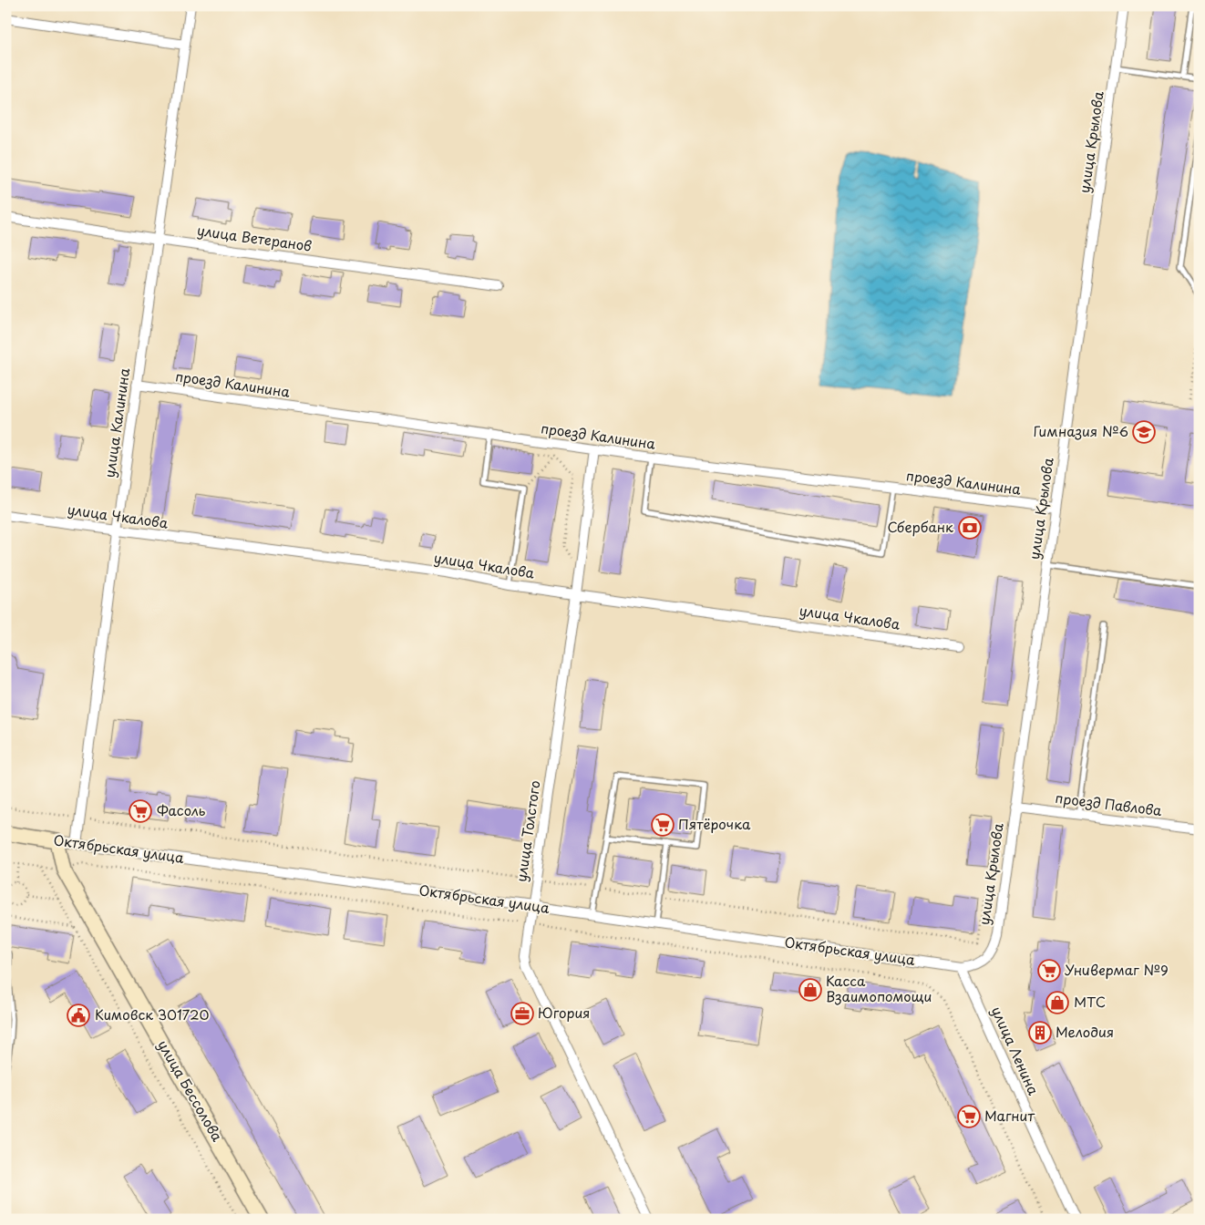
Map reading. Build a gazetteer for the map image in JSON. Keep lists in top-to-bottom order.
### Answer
{
  "streets": {
    "main road": ["Октябрьская улица", "улица Бессолова"],
    "street": [
      "улица Крылова",
      "улица Ветеранов",
      "проезд Калинина",
      "улица Калинина",
      "улица Чкалова",
      "проезд Павлова",
      "улица Толстого",
      "улица Ленина"
    ]
  },
  "crossings": [
    ["улица Крылова", "проезд Калинина"],
    ["улица Крылова", "проезд Павлова"],
    ["улица Крылова", "Октябрьская улица"],
    ["улица Крылова", "улица Ленина"],
    ["улица Ветеранов", "улица Калинина"],
    ["проезд Калинина", "улица Калинина"],
    ["проезд Калинина", "улица Толстого"],
    ["улица Калинина", "улица Чкалова"],
    ["улица Калинина", "Октябрьская улица"],
    ["улица Чкалова", "улица Толстого"],
    ["улица Толстого", "Октябрьская улица"],
    ["Октябрьская улица", "улица Ленина"],
    ["Октябрьская улица", "улица Бессолова"]
  ],
  "places": {
    "school or university": ["Гимназия №6"],
    "bank": ["Сбербанк"],
    "supermarket": [
      "Фасоль",
      "Пятёрочка",
      "Универмаг №9",
      "Магнит"
    ],
    "shop": ["Касса Взаимопомощи", "МТС"],
    "office": ["Югория"],
    "public building": ["Кимовск 301720"],
    "building": ["Мелодия"]
  }
}
